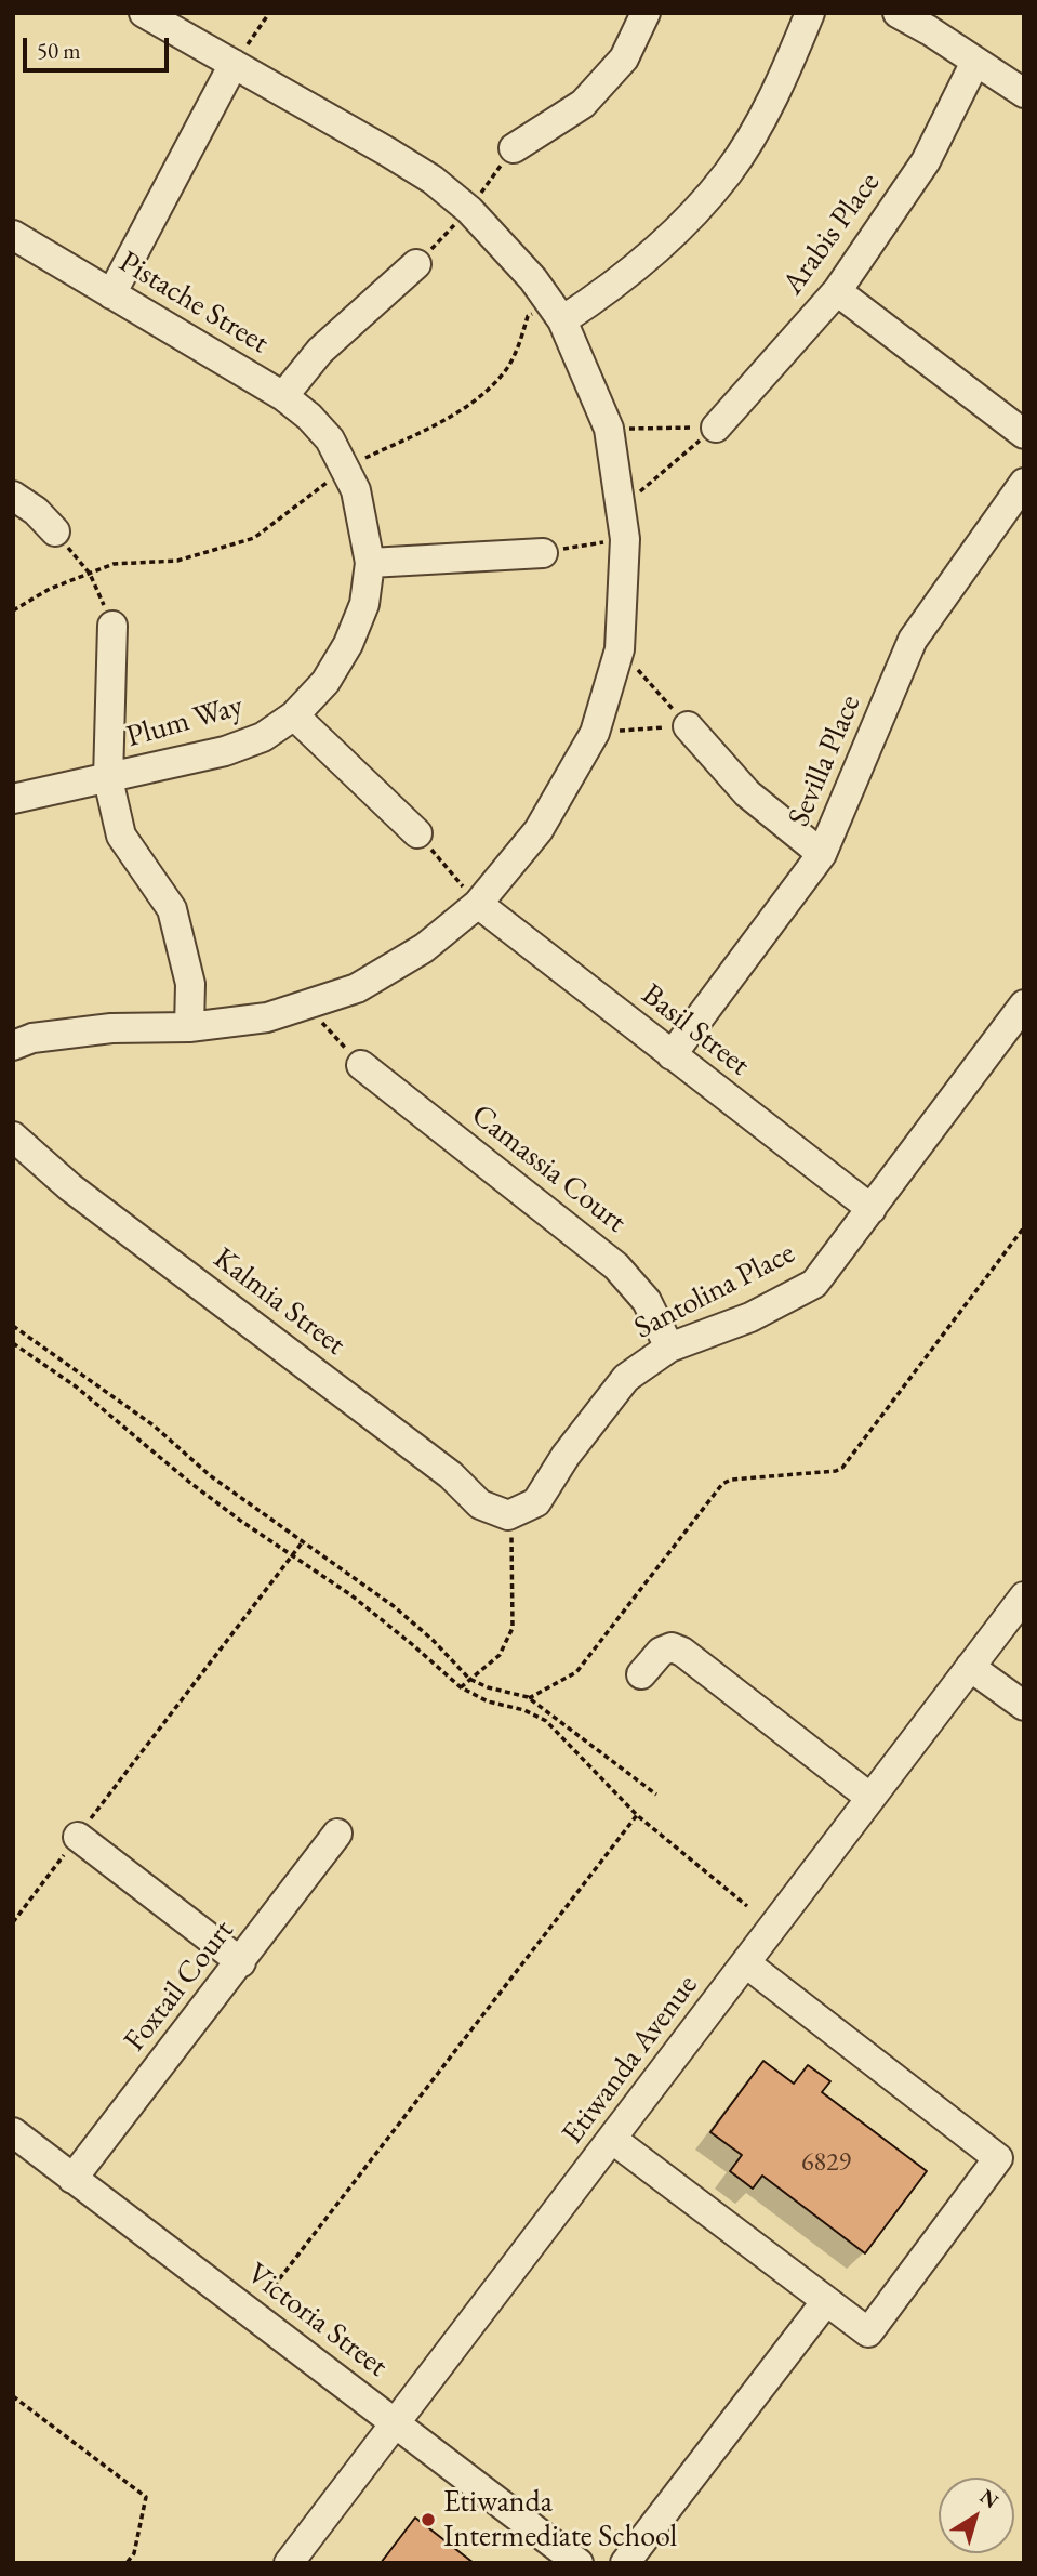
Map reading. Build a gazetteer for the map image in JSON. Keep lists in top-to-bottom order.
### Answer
{
  "streets": {
    "street": [
      "Arabis Place",
      "Pistache Street",
      "Plum Way",
      "Sevilla Place",
      "Basil Street",
      "Camassia Court",
      "Santolina Place",
      "Kalmia Street",
      "Foxtail Court",
      "Etiwanda Avenue",
      "Victoria Street"
    ]
  },
  "crossings": [
    ["Pistache Street", "Plum Way"],
    ["Sevilla Place", "Basil Street"],
    ["Basil Street", "Santolina Place"],
    ["Camassia Court", "Santolina Place"],
    ["Santolina Place", "Kalmia Street"],
    ["Foxtail Court", "Victoria Street"],
    ["Etiwanda Avenue", "Victoria Street"]
  ],
  "places": ["Etiwanda Intermediate School"],
  "house_numbers": ["6829"],
  "scale_bar": "50 m",
  "north": "top right"
}
